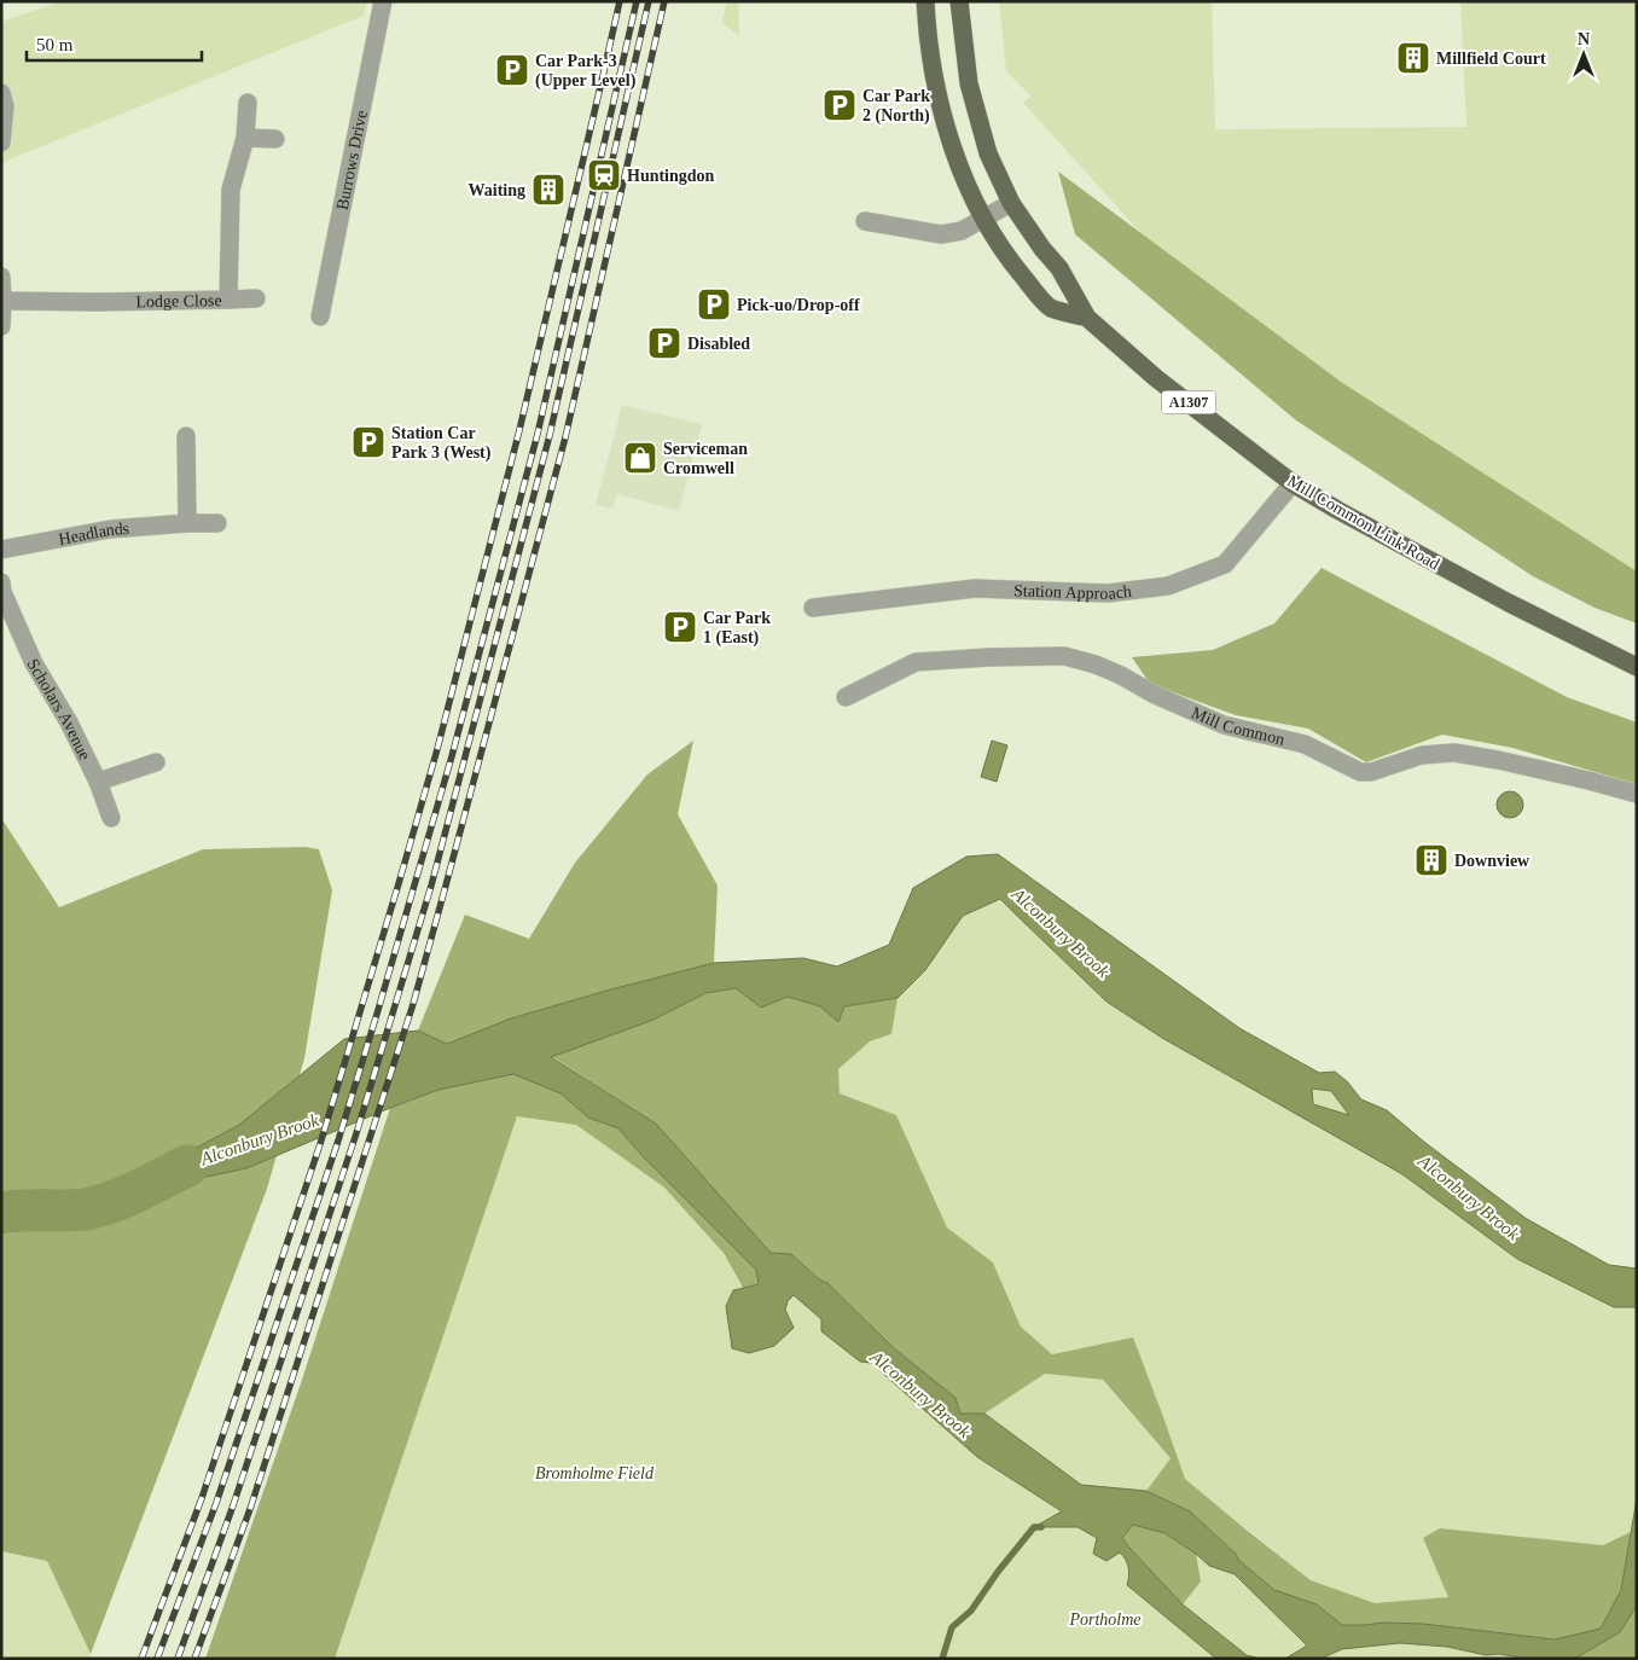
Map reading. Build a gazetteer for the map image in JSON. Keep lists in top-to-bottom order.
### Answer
{
  "streets": {
    "main road": ["A1307", "Mill Common Link Road"],
    "street": [
      "Burrows Drive",
      "Lodge Close",
      "Headlands",
      "Station Approach",
      "Scholars Avenue",
      "Mill Common"
    ]
  },
  "crossings": [
    ["Mill Common Link Road", "Station Approach"]
  ],
  "water": ["Alconbury Brook"],
  "parks": ["Bromholme Field", "Portholme"],
  "places": {
    "building": ["Millfield Court", "Waiting", "Downview"],
    "parking": [
      "Car Park-3 (Upper Level)",
      "Car Park 2 (North)",
      "Pick-uo/Drop-off",
      "Disabled",
      "Station Car Park 3 (West)",
      "Car Park 1 (East)"
    ],
    "station": ["Huntingdon"],
    "shop": ["Serviceman Cromwell"]
  },
  "scale_bar": "50 m",
  "north": "top"
}
